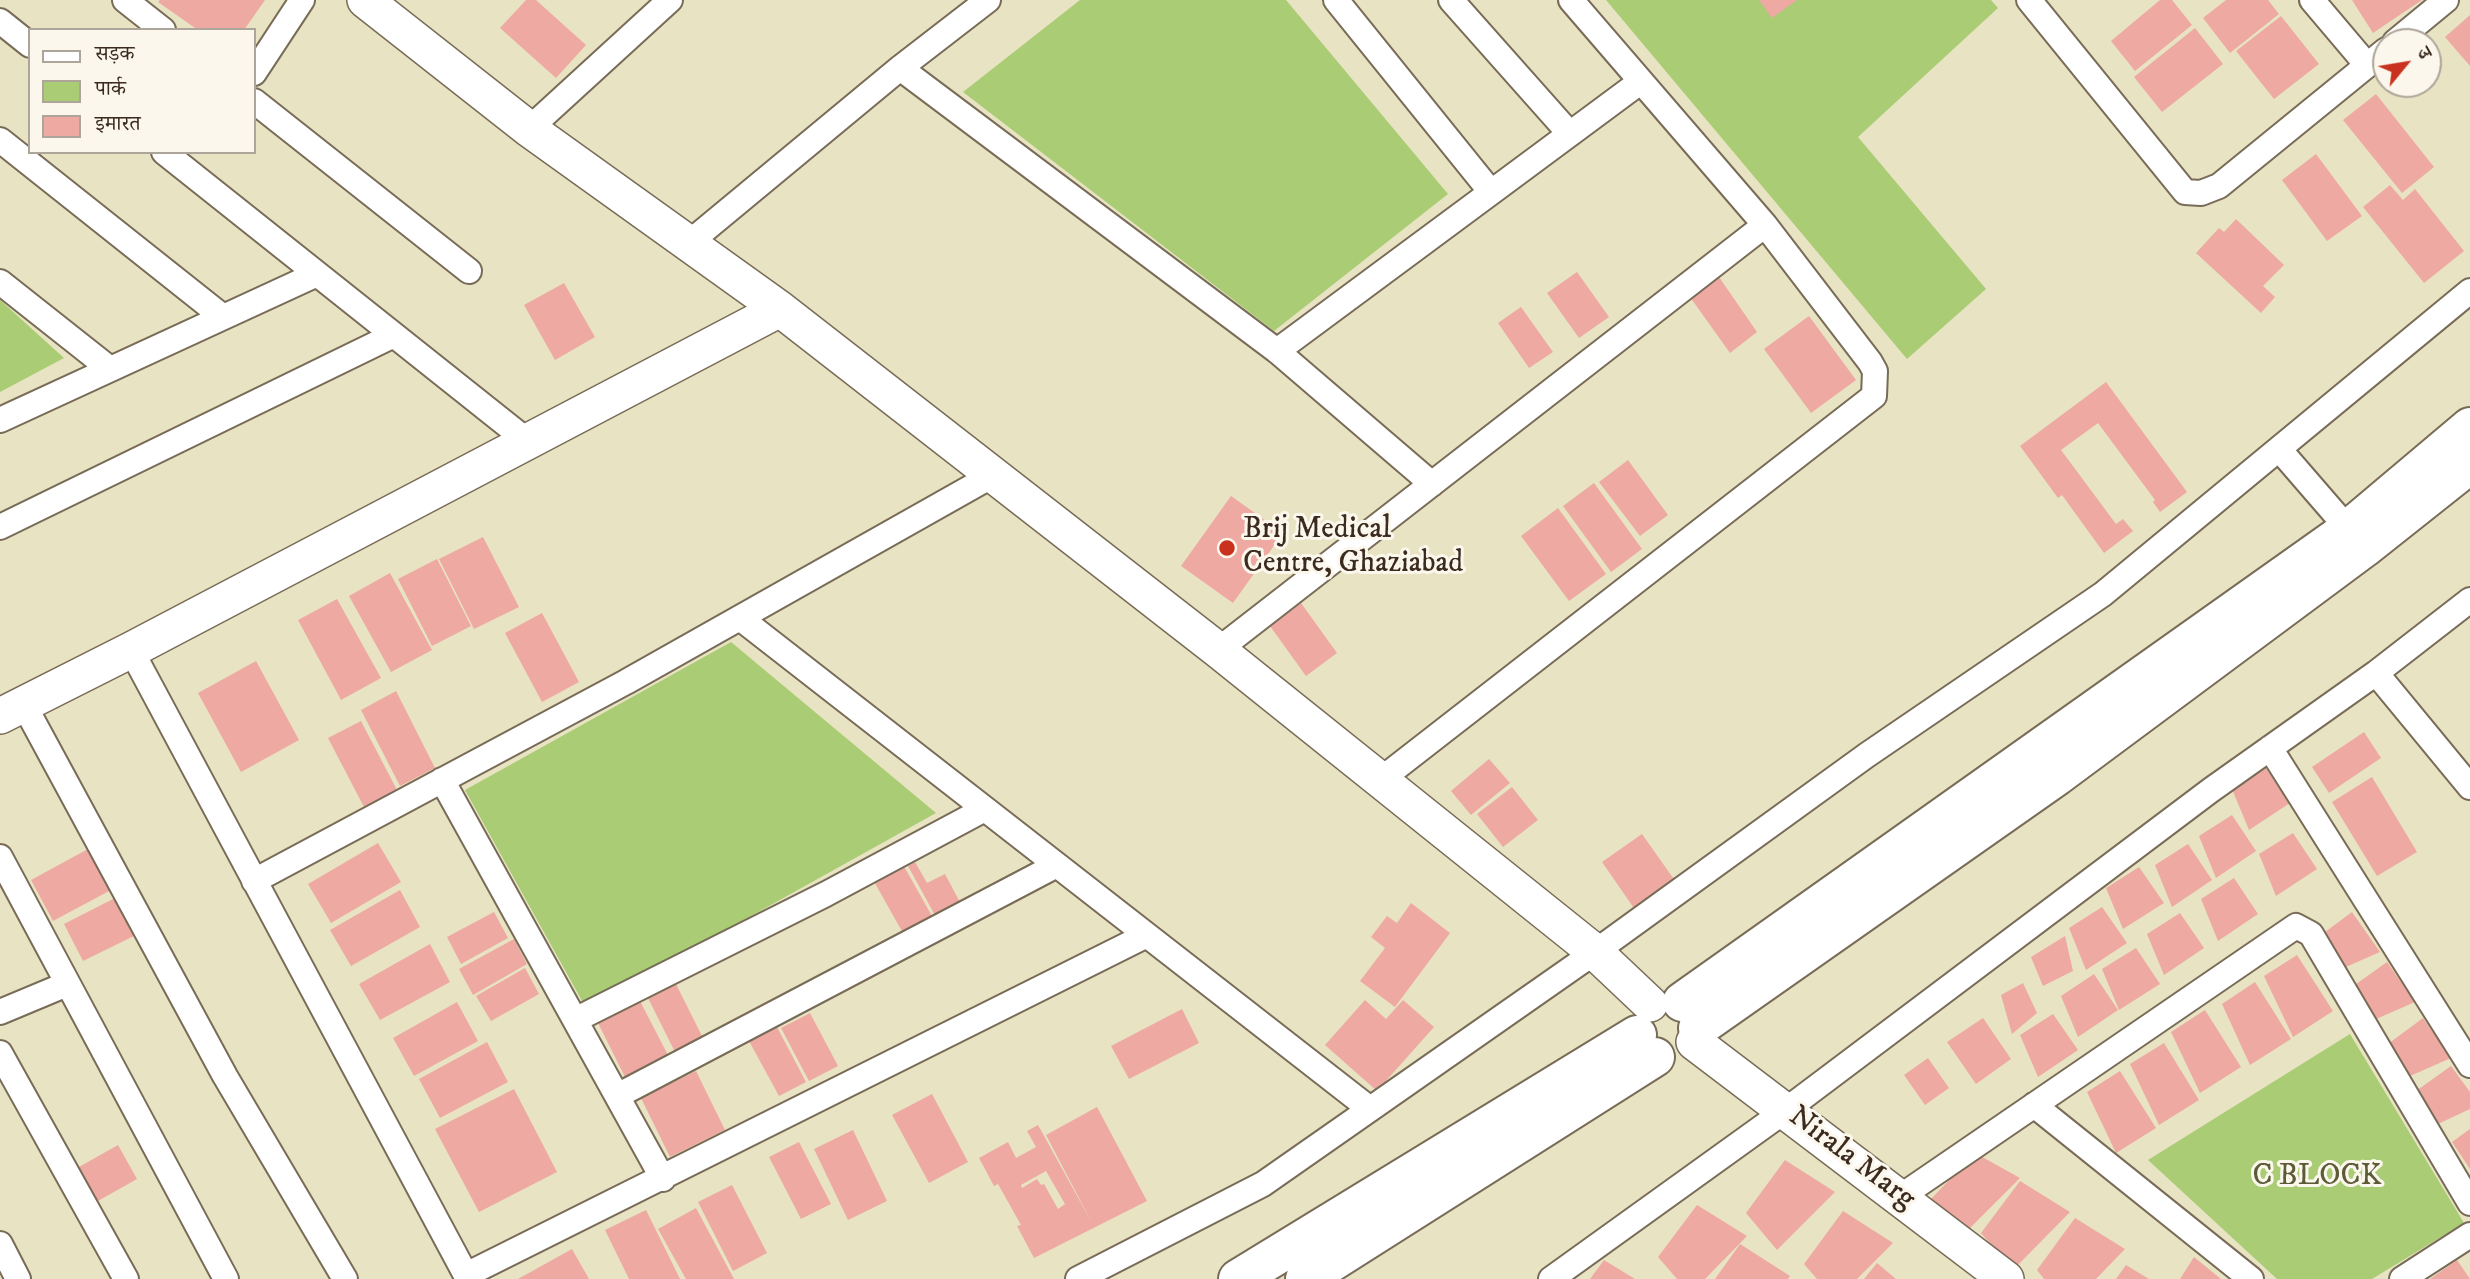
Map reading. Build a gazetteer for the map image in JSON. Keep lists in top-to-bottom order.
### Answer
{
  "streets": {
    "street": ["Nirala Marg"]
  },
  "parks": ["C BLOCK"],
  "places": ["Brij Medical Centre, Ghaziabad"],
  "legend": ["सड़क", "पार्क", "इमारत"],
  "north": "top right"
}
